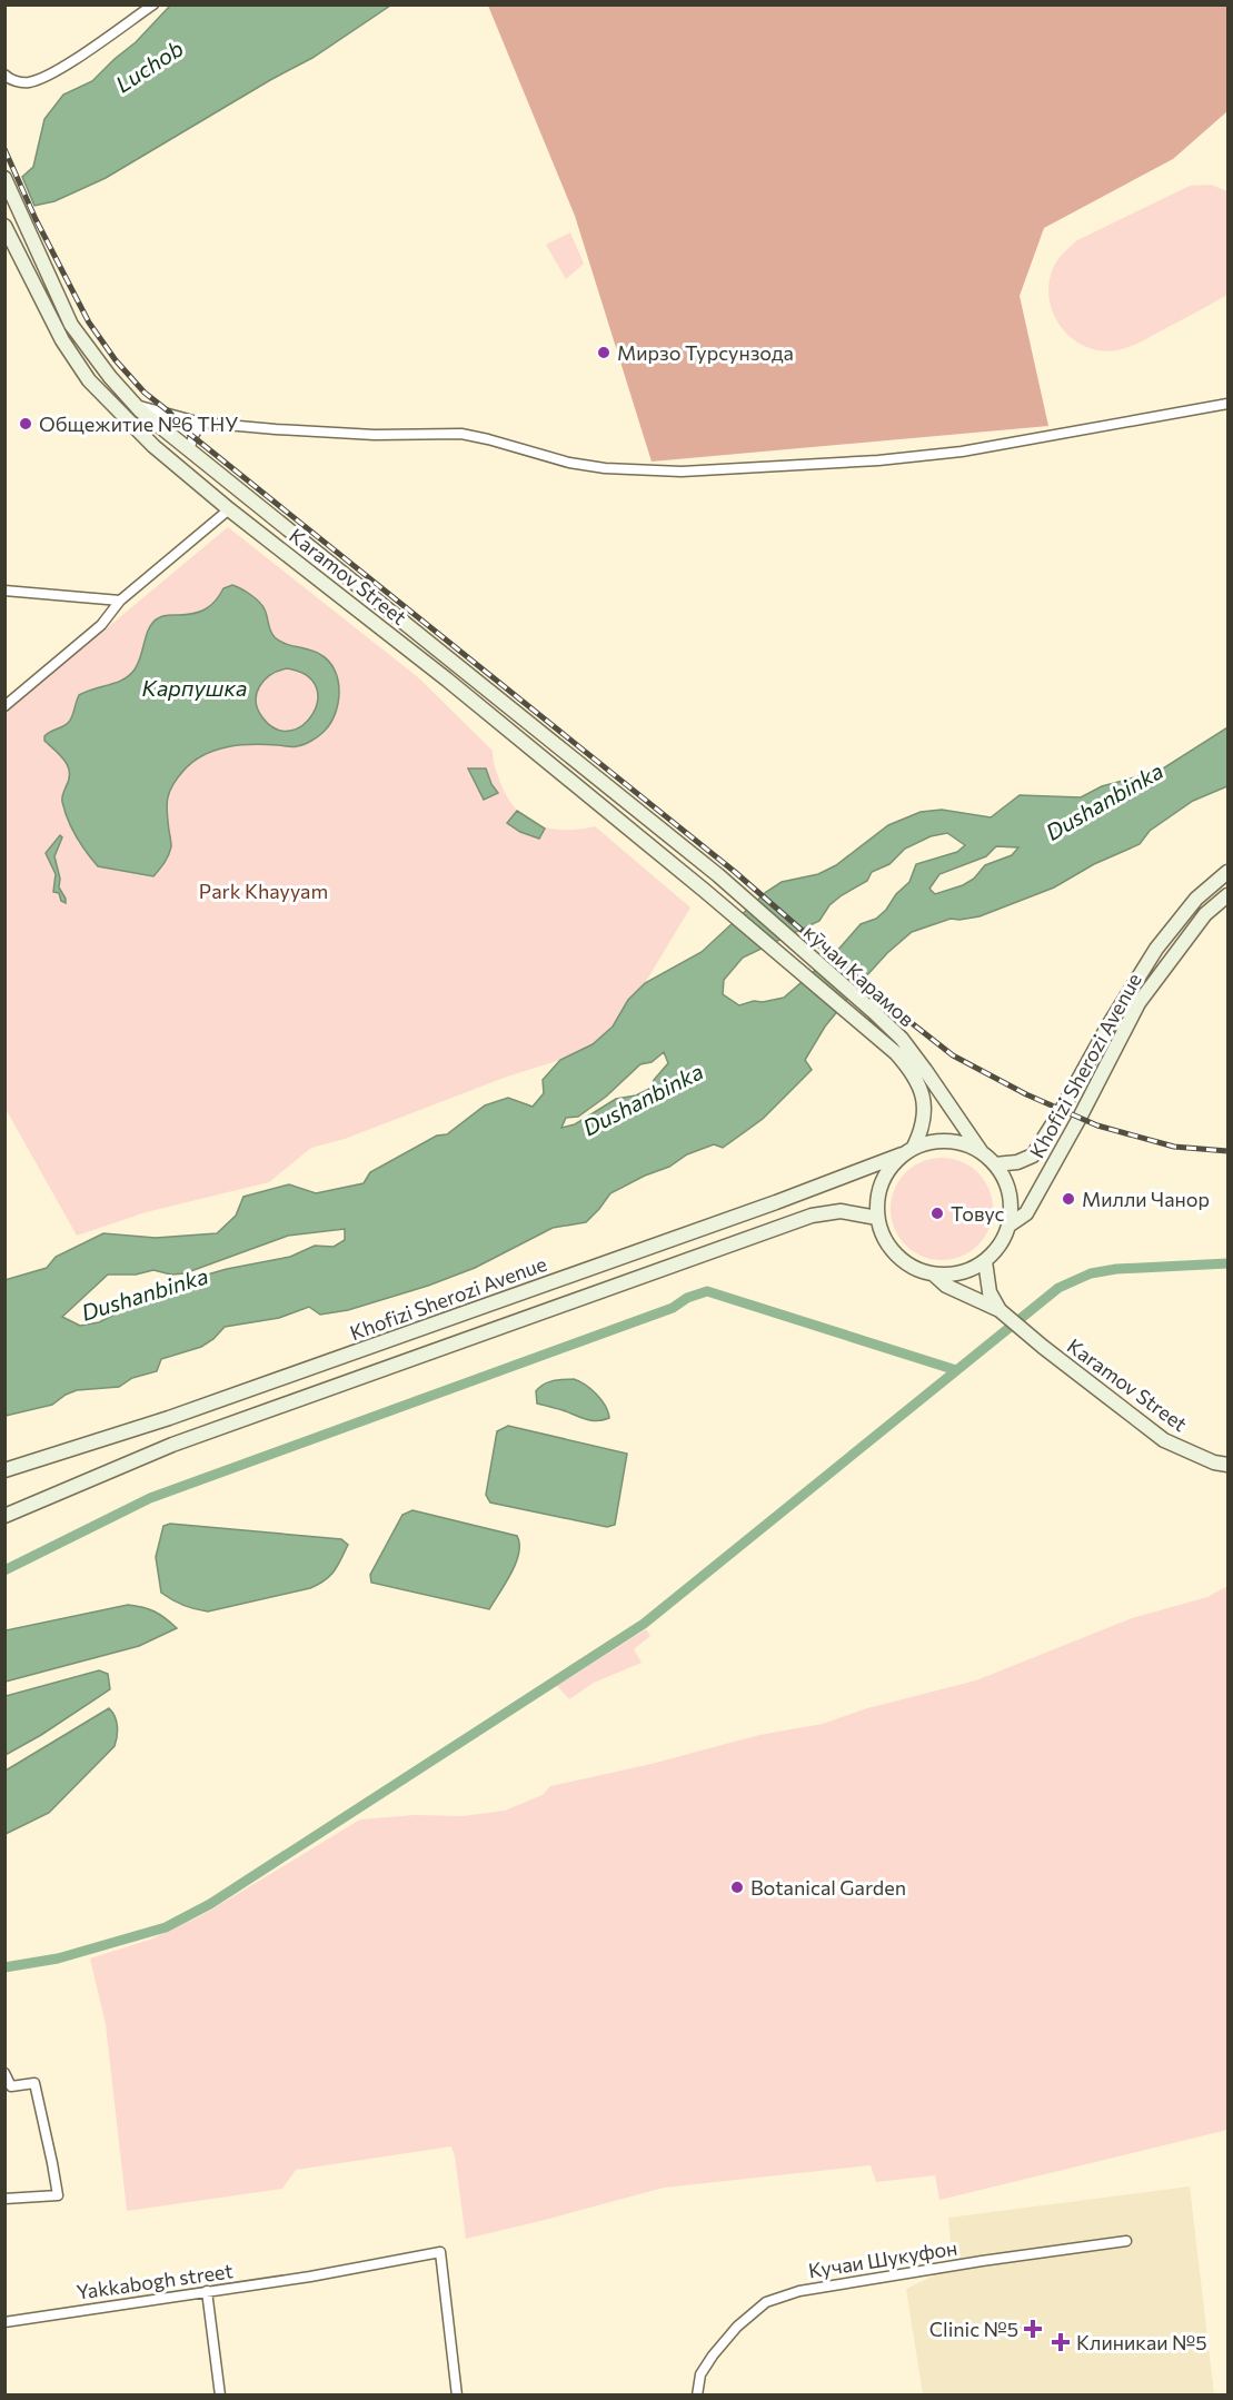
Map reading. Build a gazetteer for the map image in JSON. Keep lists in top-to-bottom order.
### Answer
{
  "streets": {
    "main road": ["Karamov Street", "кӯчаи Карамов", "Khofizi Sherozi Avenue"],
    "street": ["Кучаи Шукуфон", "Yakkabogh street"]
  },
  "crossings": [
    ["Karamov Street", "кӯчаи Карамов"],
    ["кӯчаи Карамов", "Khofizi Sherozi Avenue"]
  ],
  "water": ["Luchob", "Карпушка", "Dushanbinka"],
  "parks": ["Park Khayyam"],
  "places": {
    "other": [
      "Мирзо Турсунзода",
      "Общежитие №6 ТНУ",
      "Милли Чанор",
      "Товус",
      "Botanical Garden"
    ],
    "health": ["Clinic №5", "Клиникаи №5"]
  }
}
